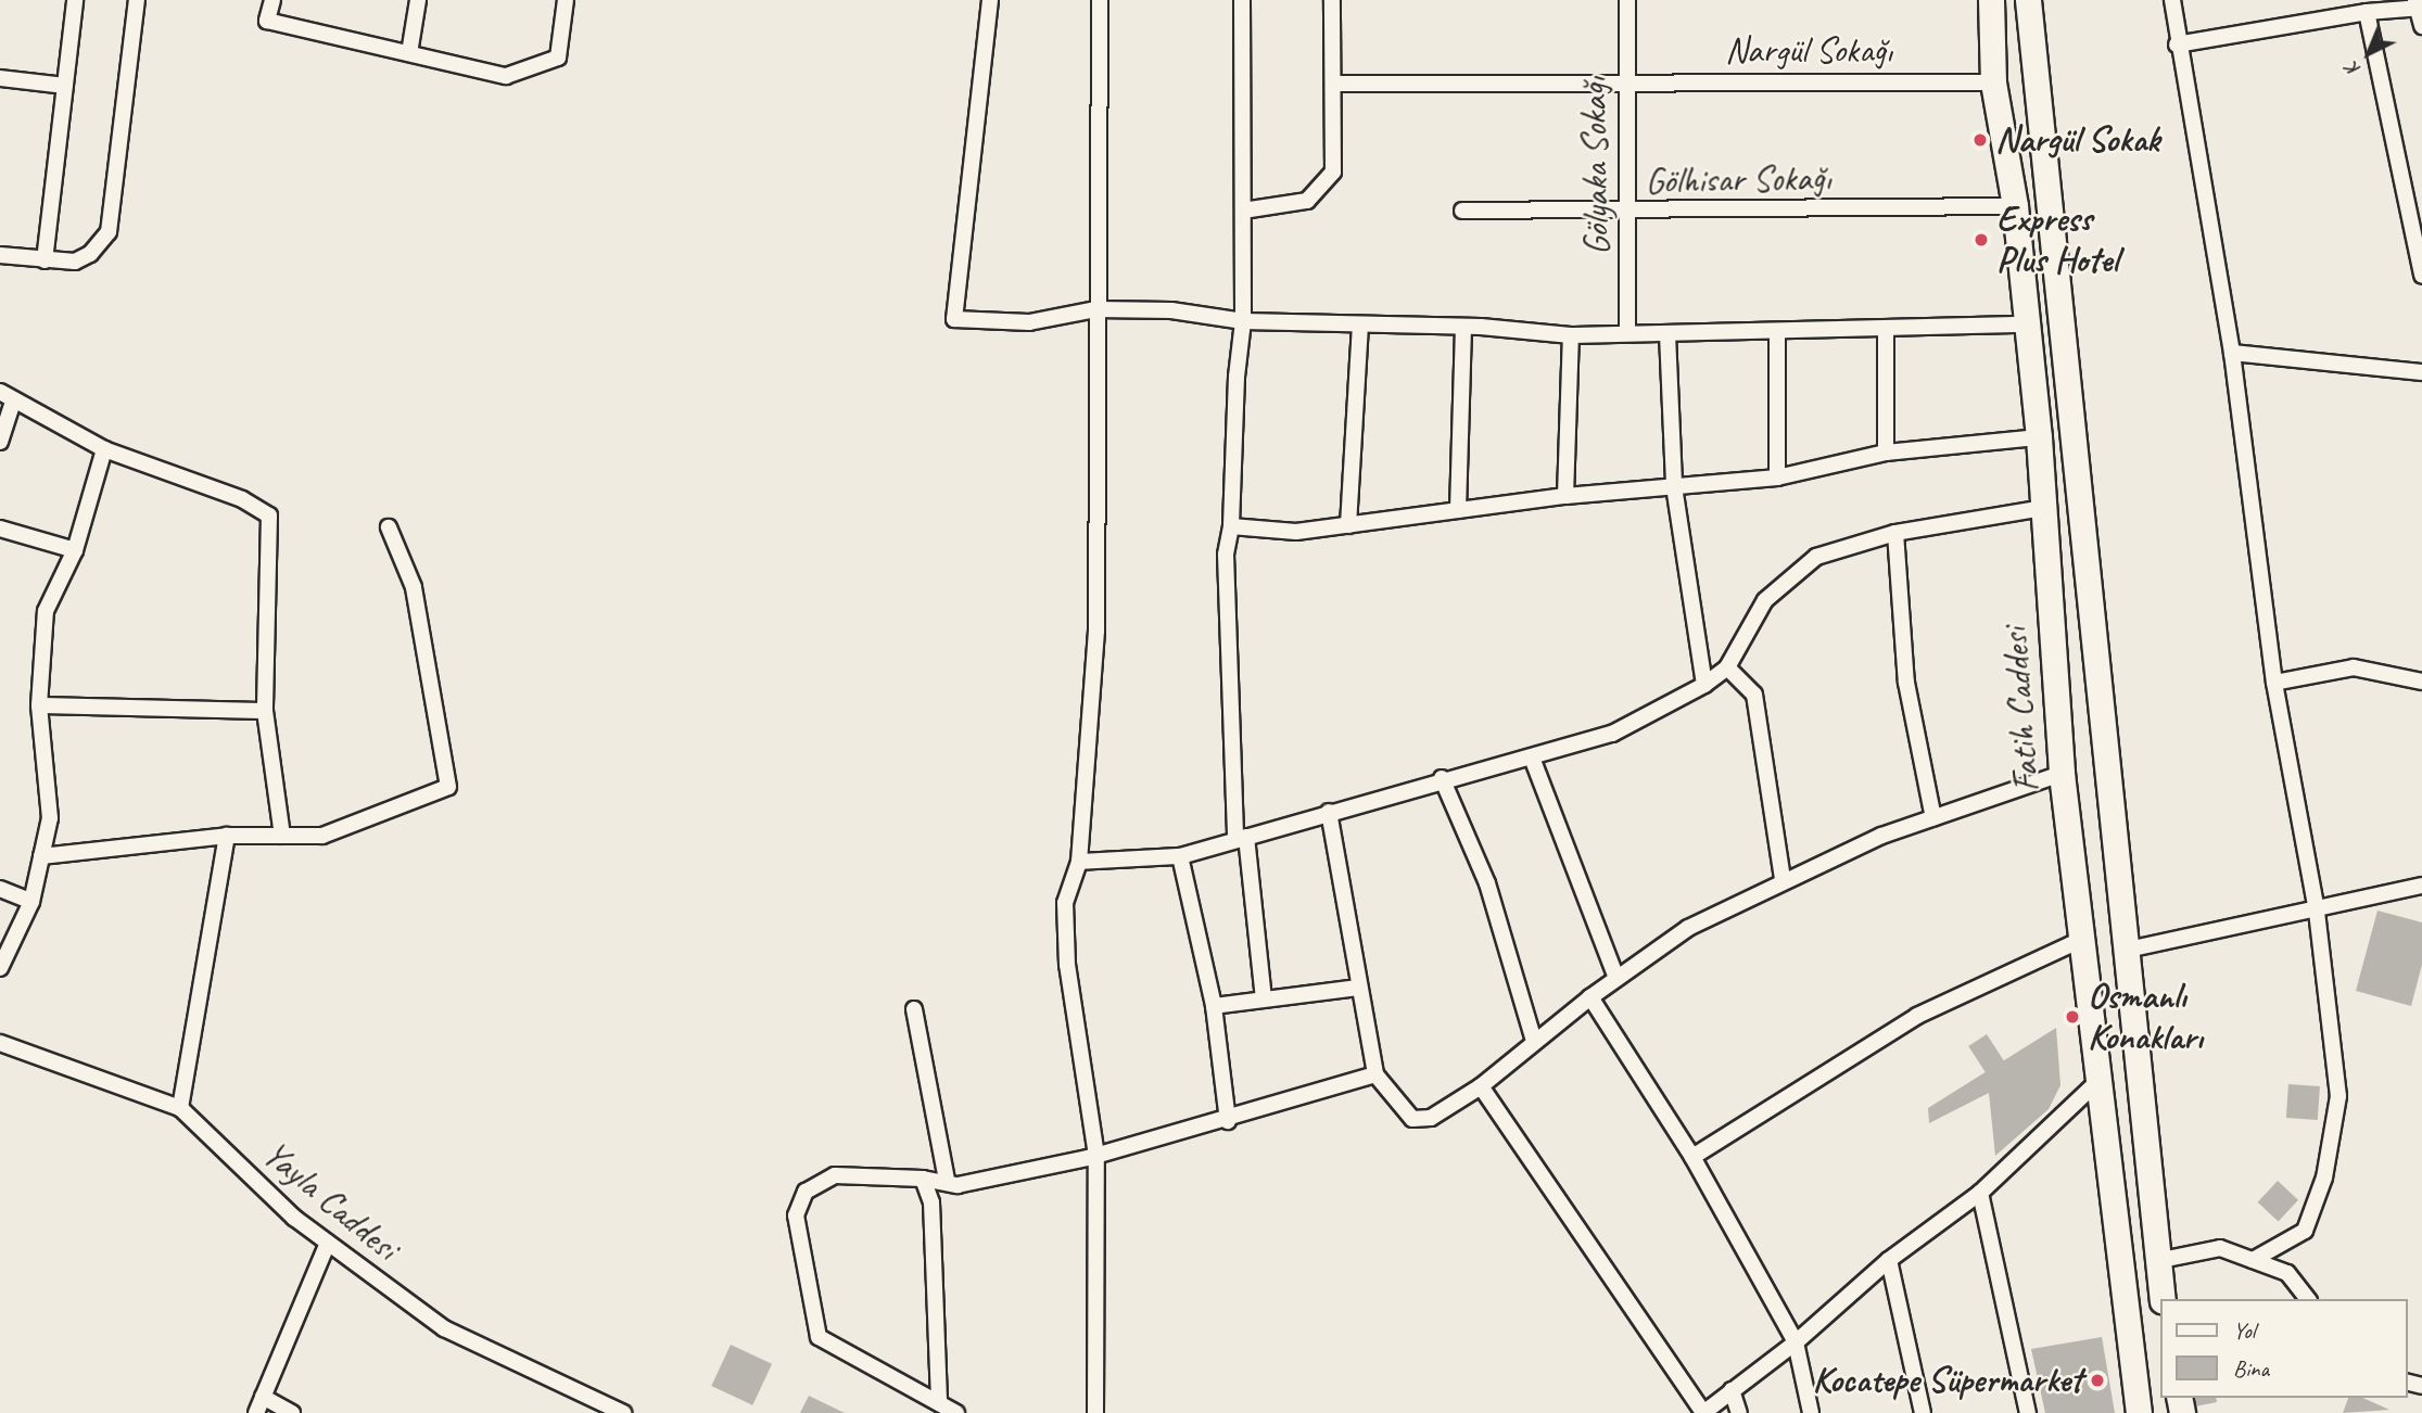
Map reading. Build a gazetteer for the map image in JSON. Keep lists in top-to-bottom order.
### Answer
{
  "streets": {
    "main road": ["Fatih Caddesi"],
    "street": [
      "Nargül Sokağı",
      "Gölyaka Sokağı",
      "Gölhisar Sokağı",
      "Yayla Caddesi"
    ]
  },
  "crossings": [
    ["Nargül Sokağı", "Gölyaka Sokağı"],
    ["Nargül Sokağı", "Fatih Caddesi"],
    ["Gölyaka Sokağı", "Gölhisar Sokağı"],
    ["Gölhisar Sokağı", "Fatih Caddesi"]
  ],
  "places": [
    "Nargül Sokak",
    "Express Plus Hotel",
    "Osmanlı Konakları",
    "Kocatepe Süpermarket"
  ],
  "legend": ["Yol", "Bina"],
  "north": "bottom left"
}
